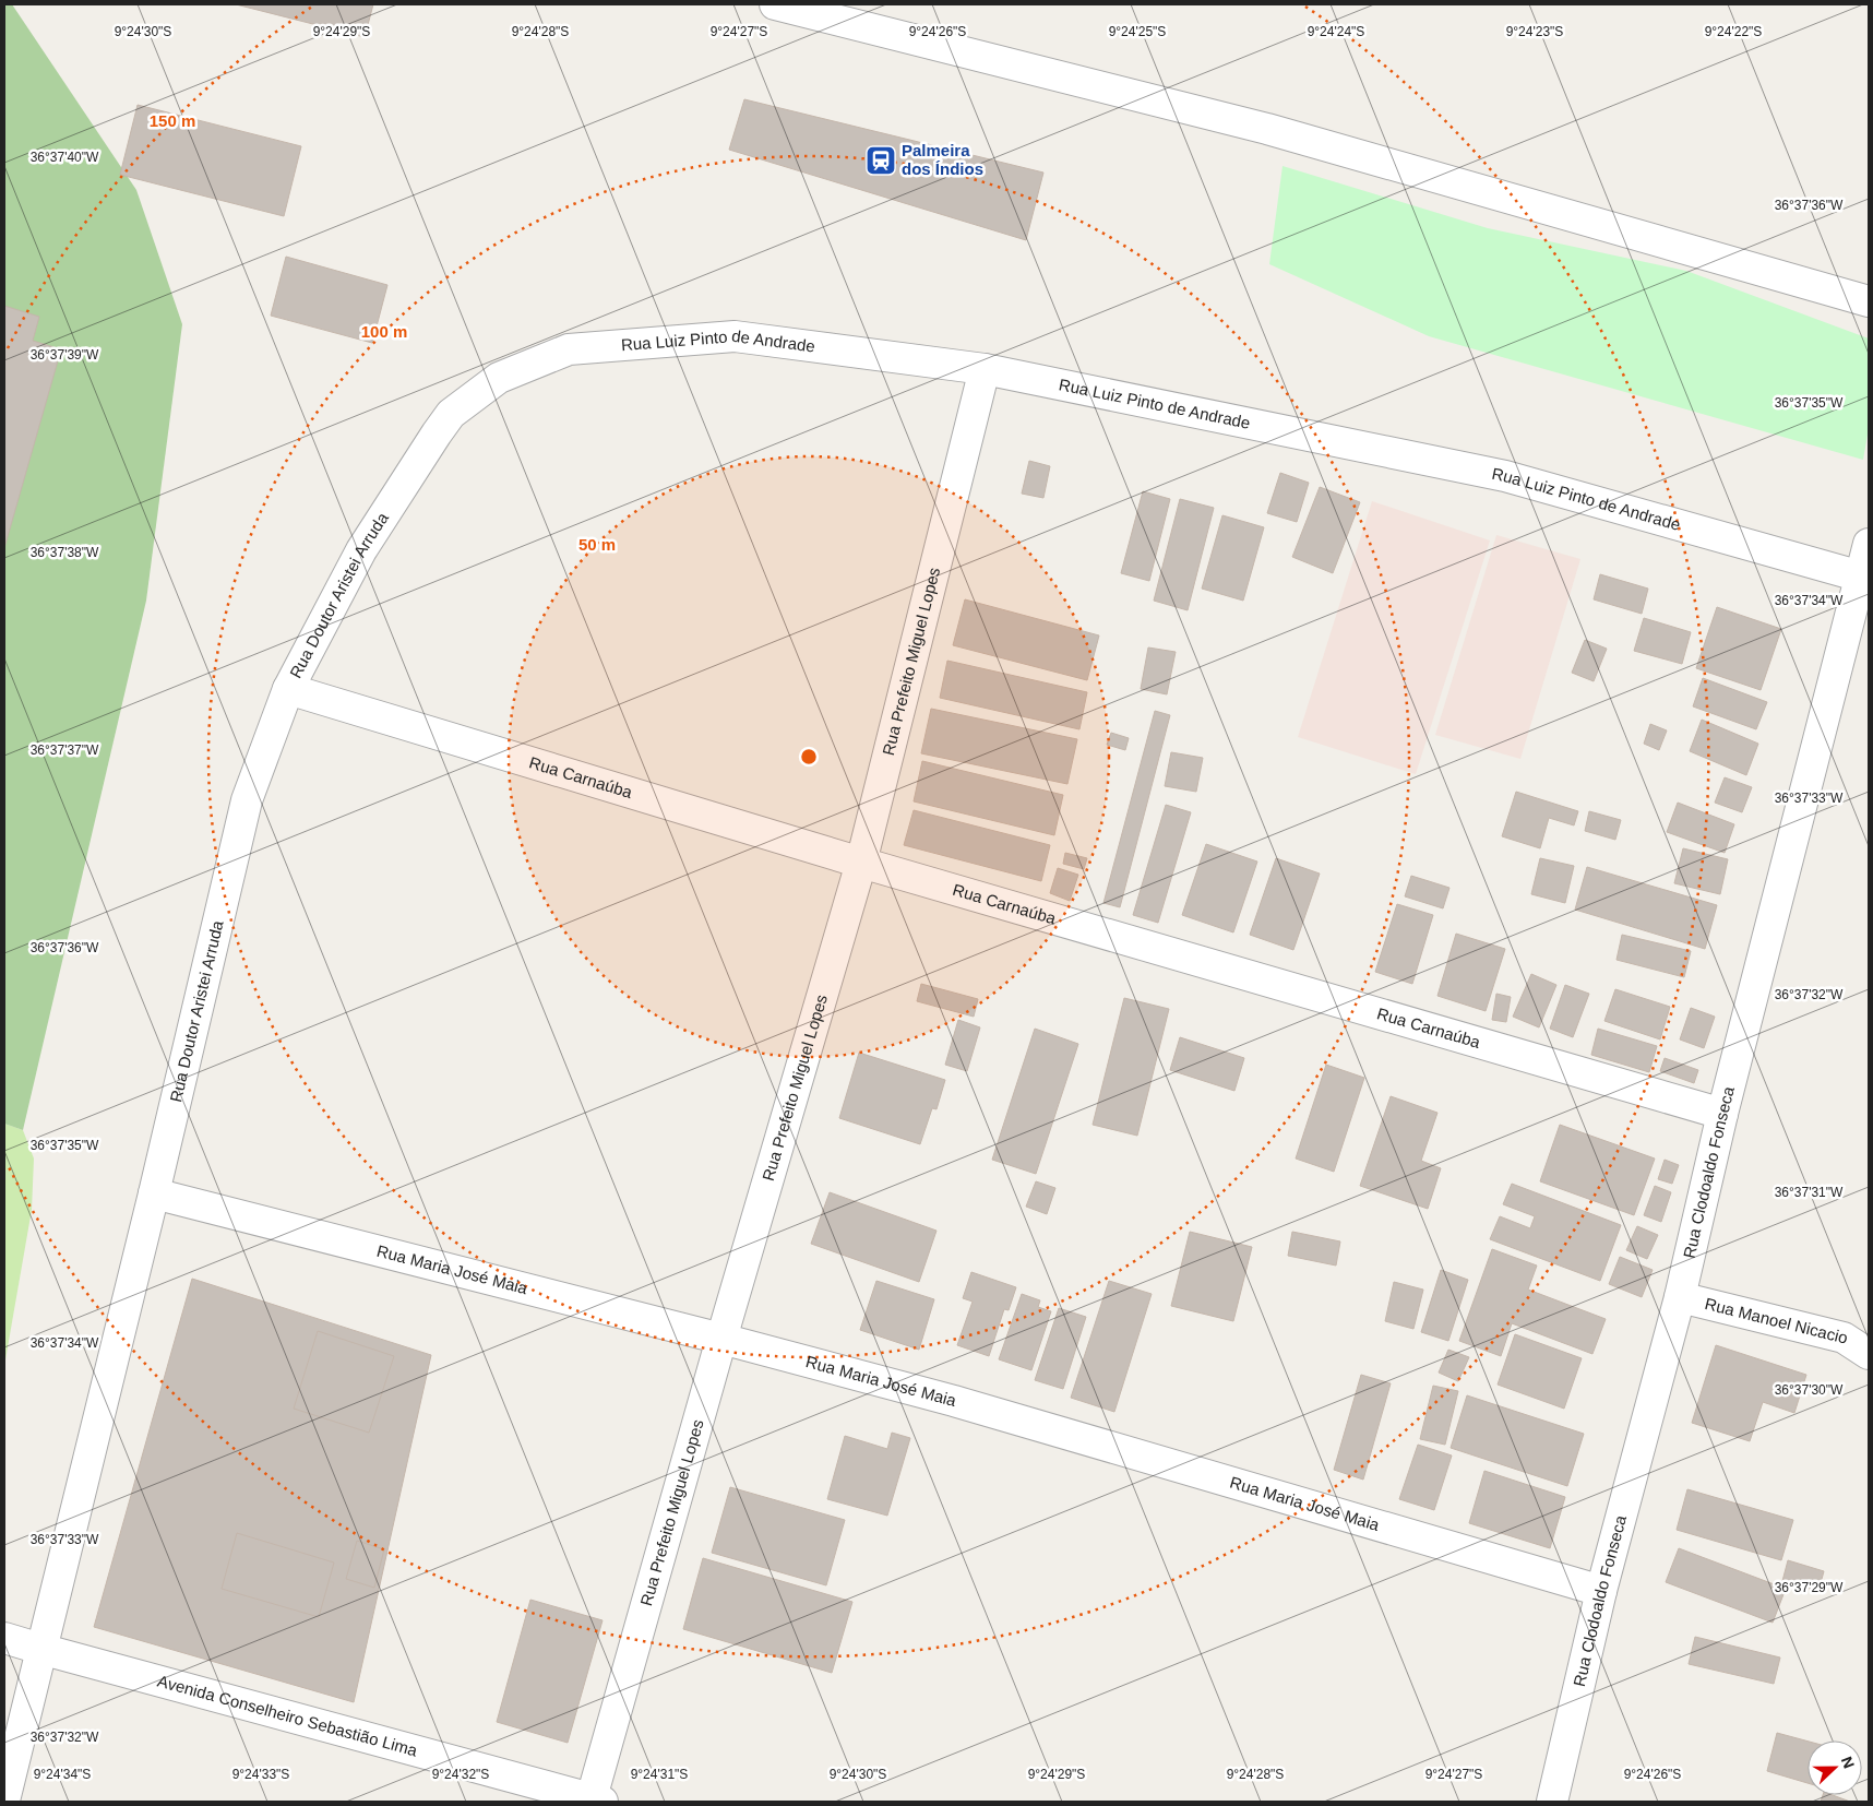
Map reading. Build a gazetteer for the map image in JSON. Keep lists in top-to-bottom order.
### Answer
{
  "streets": {
    "street": [
      "Rua Luiz Pinto de Andrade",
      "Rua Doutor Aristei Arruda",
      "Rua Prefeito Miguel Lopes",
      "Rua Carnaúba",
      "Rua Clodoaldo Fonseca",
      "Rua Maria José Maia",
      "Rua Manoel Nicacio",
      "Avenida Conselheiro Sebastião Lima"
    ]
  },
  "crossings": [
    ["Rua Luiz Pinto de Andrade", "Rua Doutor Aristei Arruda"],
    ["Rua Luiz Pinto de Andrade", "Rua Prefeito Miguel Lopes"],
    ["Rua Luiz Pinto de Andrade", "Rua Clodoaldo Fonseca"],
    ["Rua Doutor Aristei Arruda", "Rua Carnaúba"],
    ["Rua Doutor Aristei Arruda", "Rua Maria José Maia"],
    ["Rua Doutor Aristei Arruda", "Avenida Conselheiro Sebastião Lima"],
    ["Rua Prefeito Miguel Lopes", "Rua Carnaúba"],
    ["Rua Prefeito Miguel Lopes", "Rua Maria José Maia"],
    ["Rua Prefeito Miguel Lopes", "Avenida Conselheiro Sebastião Lima"],
    ["Rua Carnaúba", "Rua Clodoaldo Fonseca"],
    ["Rua Clodoaldo Fonseca", "Rua Maria José Maia"],
    ["Rua Clodoaldo Fonseca", "Rua Manoel Nicacio"]
  ],
  "places": {
    "station": ["Palmeira dos Índios"]
  },
  "north": "right",
  "coordinates": [
    "9°24'22\"S",
    "9°24'30\"S",
    "9°24'29\"S",
    "9°24'28\"S",
    "9°24'27\"S",
    "9°24'26\"S",
    "9°24'25\"S",
    "9°24'24\"S",
    "9°24'23\"S",
    "36°37'40\"W",
    "36°37'36\"W",
    "36°37'39\"W",
    "36°37'35\"W",
    "36°37'38\"W",
    "36°37'34\"W",
    "36°37'37\"W",
    "36°37'33\"W",
    "36°37'32\"W",
    "36°37'31\"W",
    "36°37'30\"W",
    "36°37'29\"W",
    "9°24'34\"S",
    "9°24'33\"S",
    "9°24'32\"S",
    "9°24'31\"S"
  ],
  "rings": ["150 m", "100 m", "50 m"]
}
